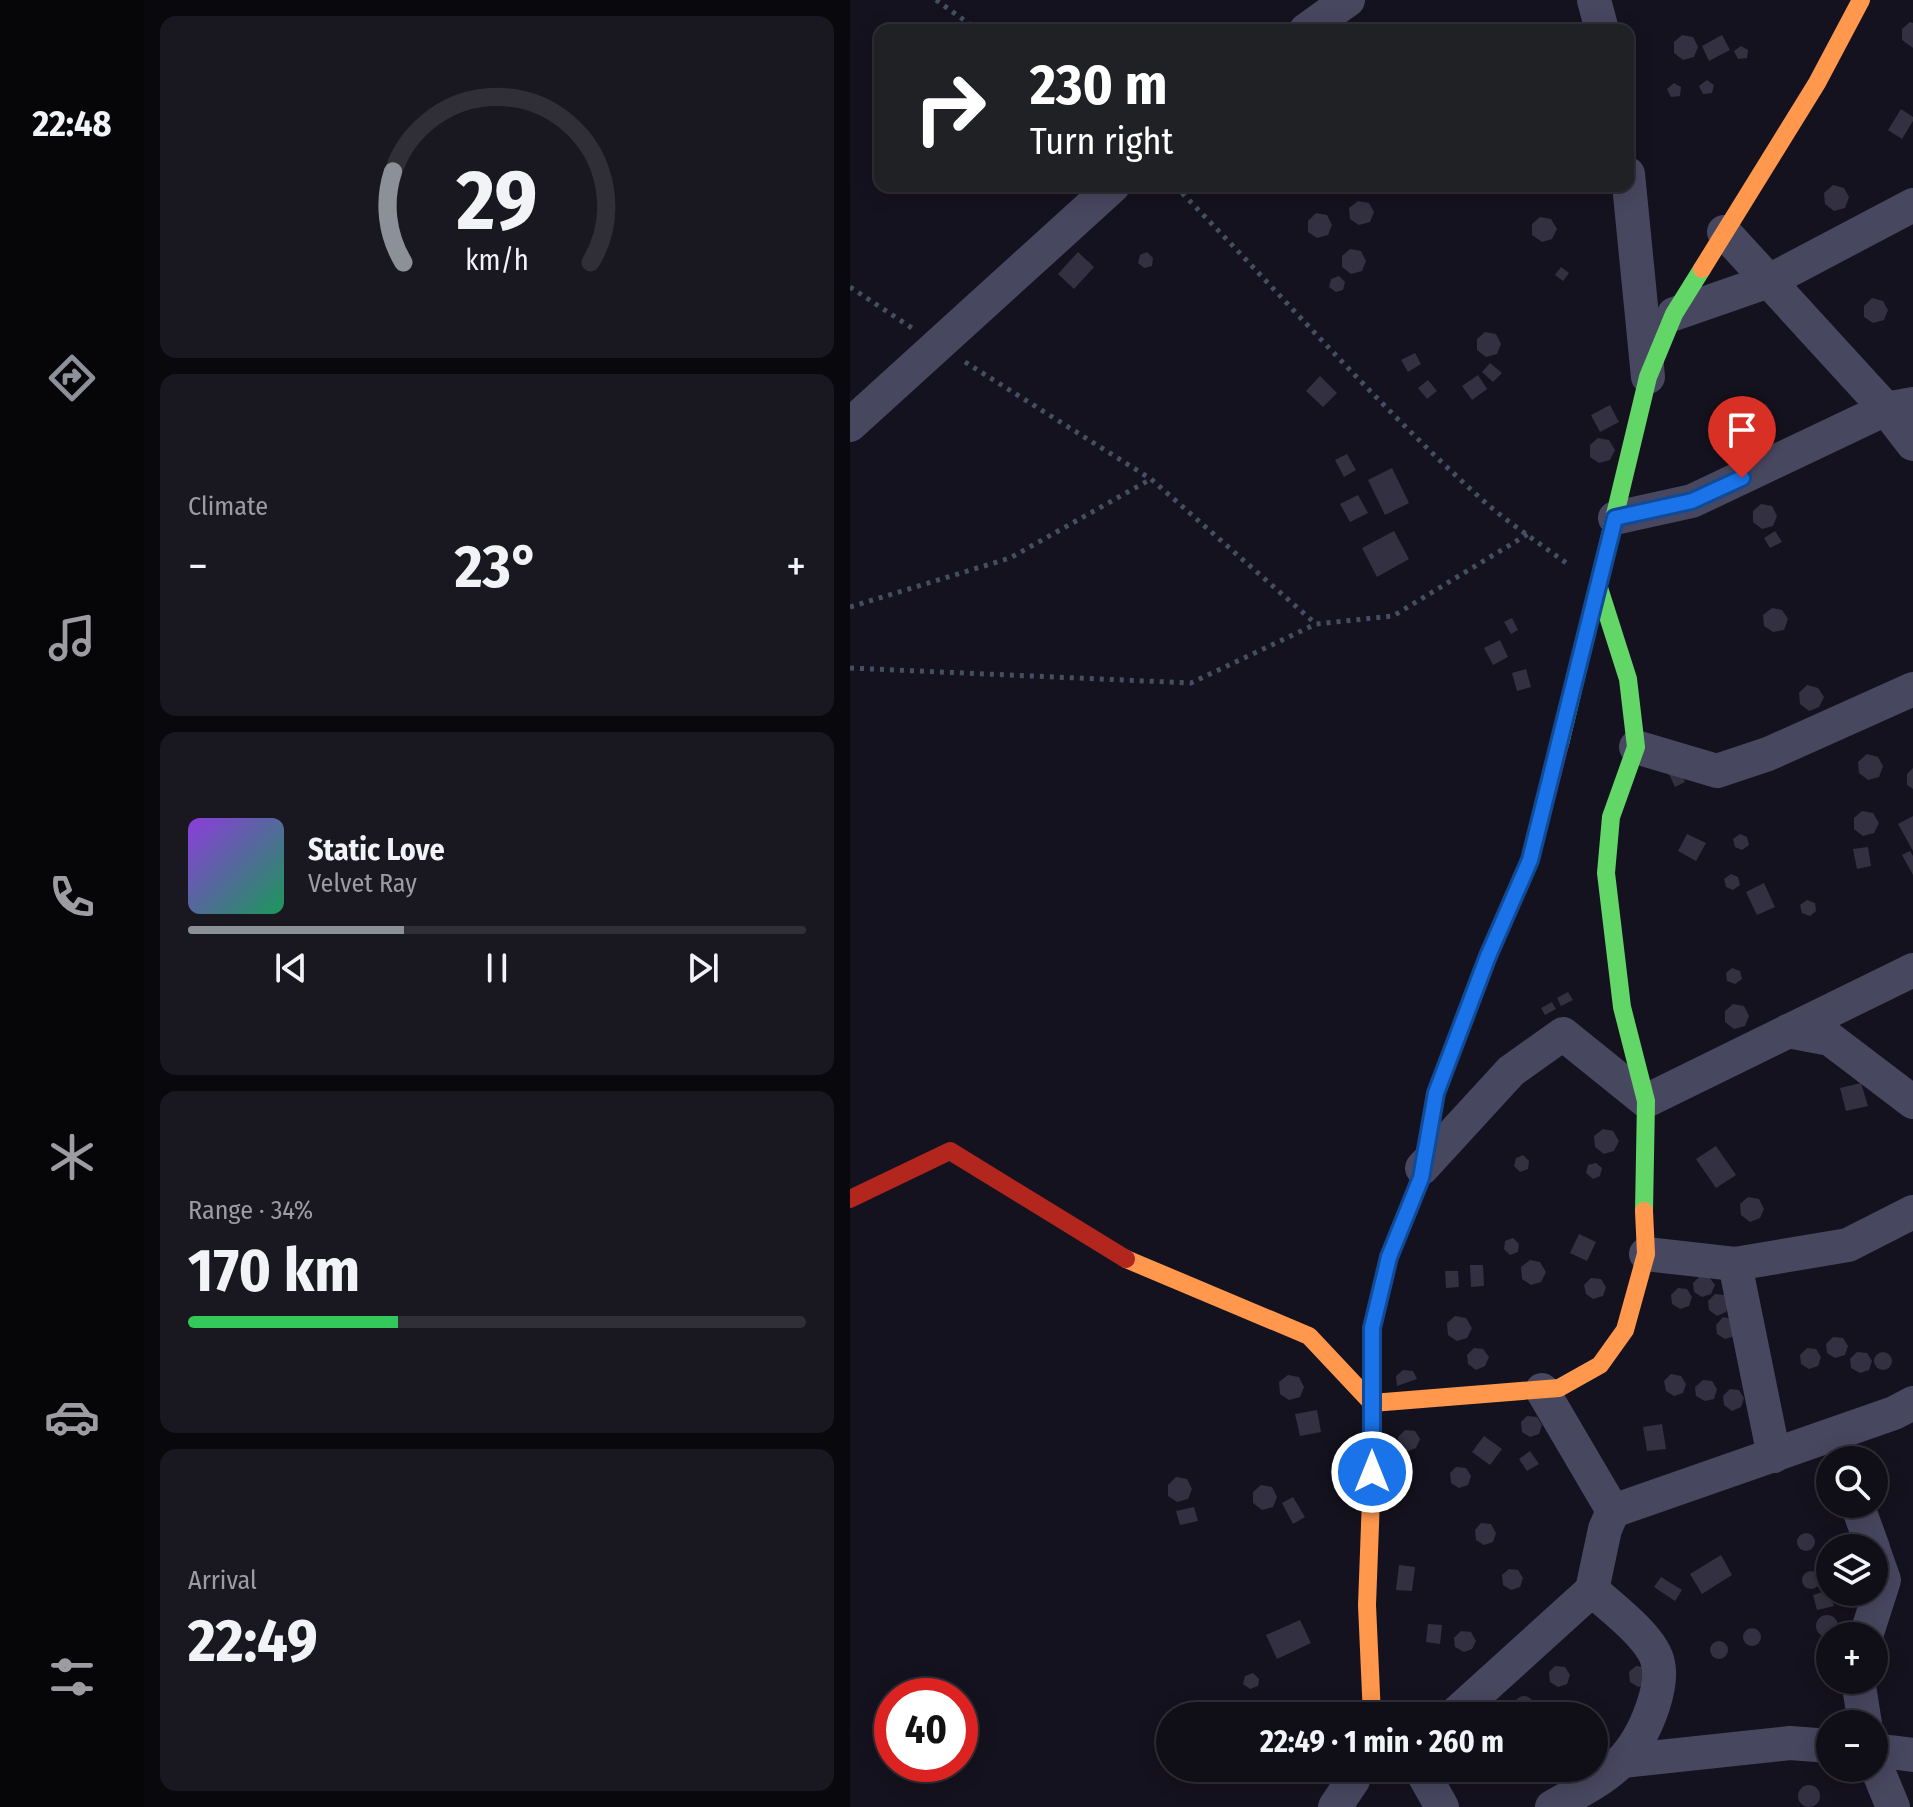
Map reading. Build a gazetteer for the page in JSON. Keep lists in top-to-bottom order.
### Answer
{
  "page": {
    "tabs": "22:48",
    "turn": ["230 m", "Turn right"],
    "tile": [
      "Climate",
      ["Range · 34%", "170 km"],
      ["Arrival", "22:49"]
    ],
    "heat": ["−", "23°", "+"],
    "song": ["Static Love", "Velvet Ray"],
    "map_buttons": ["+", "−"],
    "limit": "40",
    "trip": "22:49 · 1 min · 260 m",
    "gauge": ["29", "km/h"]
  }
}
